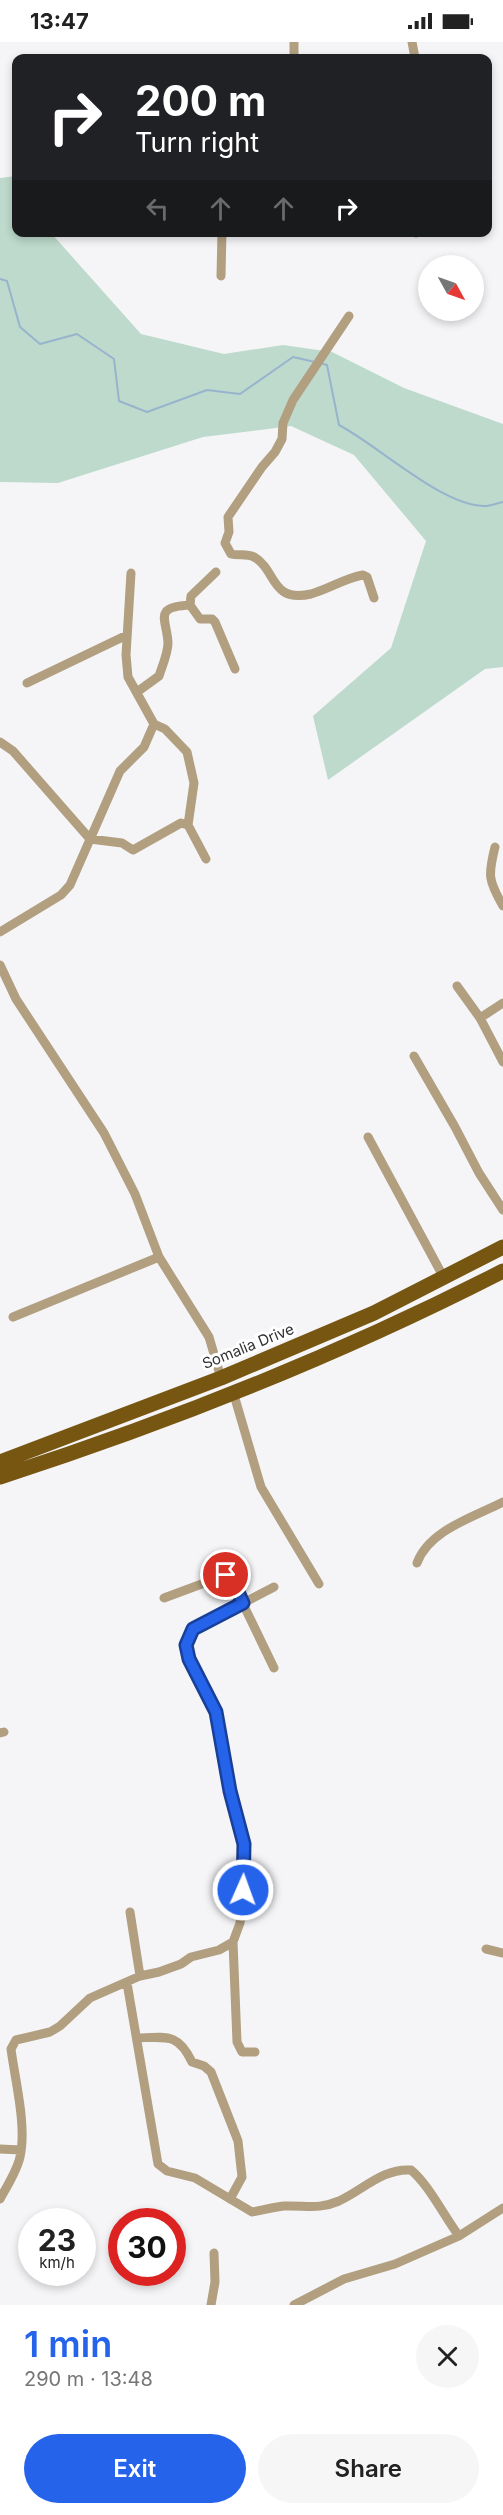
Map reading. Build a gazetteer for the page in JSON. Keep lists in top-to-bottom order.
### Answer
{
  "streets": {
    "main road": ["Somalia Drive"]
  },
  "north": "bottom right",
  "page": {
    "status": "13:47",
    "turn": ["200 m", "Turn right"],
    "speed": "23 km/h",
    "limit": "30",
    "heading": ["1 min", "290 m · 13:48"],
    "buttons": ["Exit", "Share"]
  }
}
